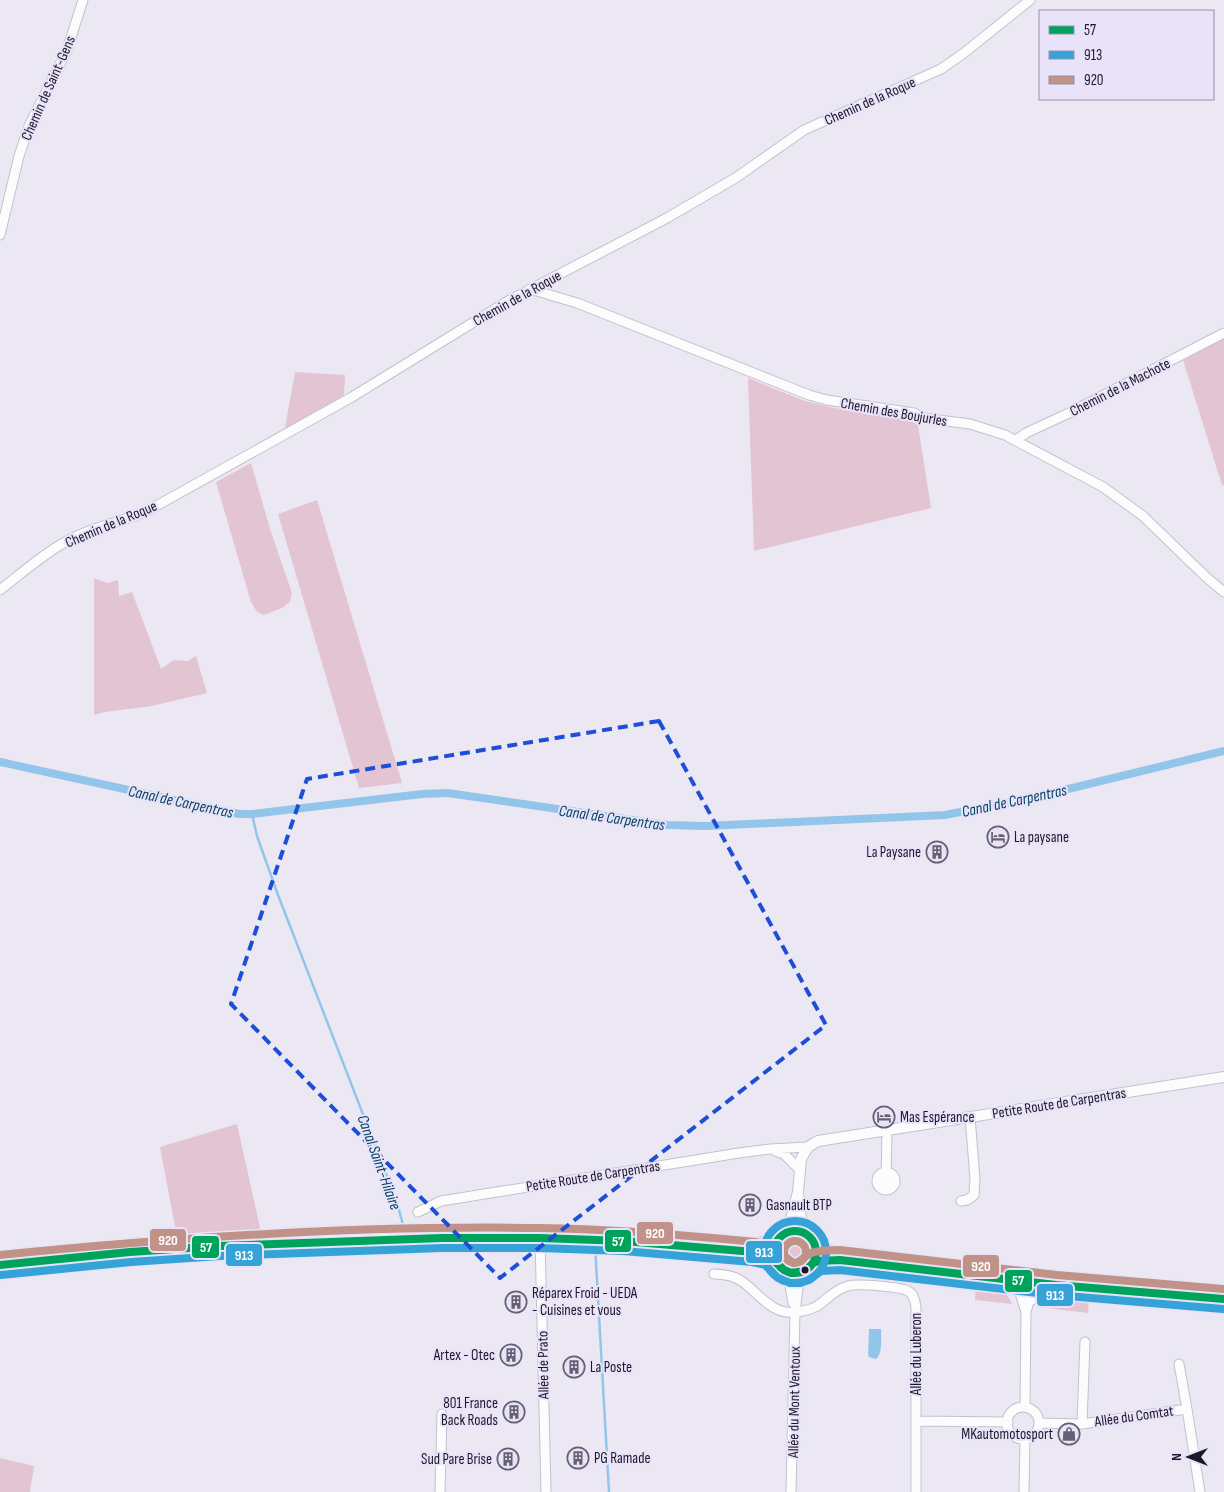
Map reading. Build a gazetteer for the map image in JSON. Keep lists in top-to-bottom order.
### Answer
{
  "streets": {
    "street": [
      "Chemin de Saint-Gens",
      "Chemin de la Roque",
      "Chemin de la Machote",
      "Chemin des Boujurles",
      "Petite Route de Carpentras",
      "Allée du Luberon",
      "Allée de Prato",
      "Allée du Mont Ventoux",
      "Allée du Comtat"
    ]
  },
  "crossings": [
    ["Chemin de la Roque", "Chemin des Boujurles"],
    ["Chemin de la Machote", "Chemin des Boujurles"],
    ["Allée du Luberon", "Allée du Mont Ventoux"]
  ],
  "water": ["Canal de Carpentras", "Canal Saint-Hilaire"],
  "places": {
    "hotel": ["La paysane", "Mas Espérance"],
    "building": [
      "La Paysane",
      "Gasnault BTP",
      "Réparex Froid - UEDA - Cuisines et vous",
      "Artex - Otec",
      "La Poste",
      "801 France Back Roads",
      "PG Ramade",
      "Sud Pare Brise"
    ],
    "shop": ["MKautomotosport"]
  },
  "lines": ["transit line 913", "transit line 920", "transit line 57"],
  "legend": ["57", "913", "920"],
  "north": "left"
}
